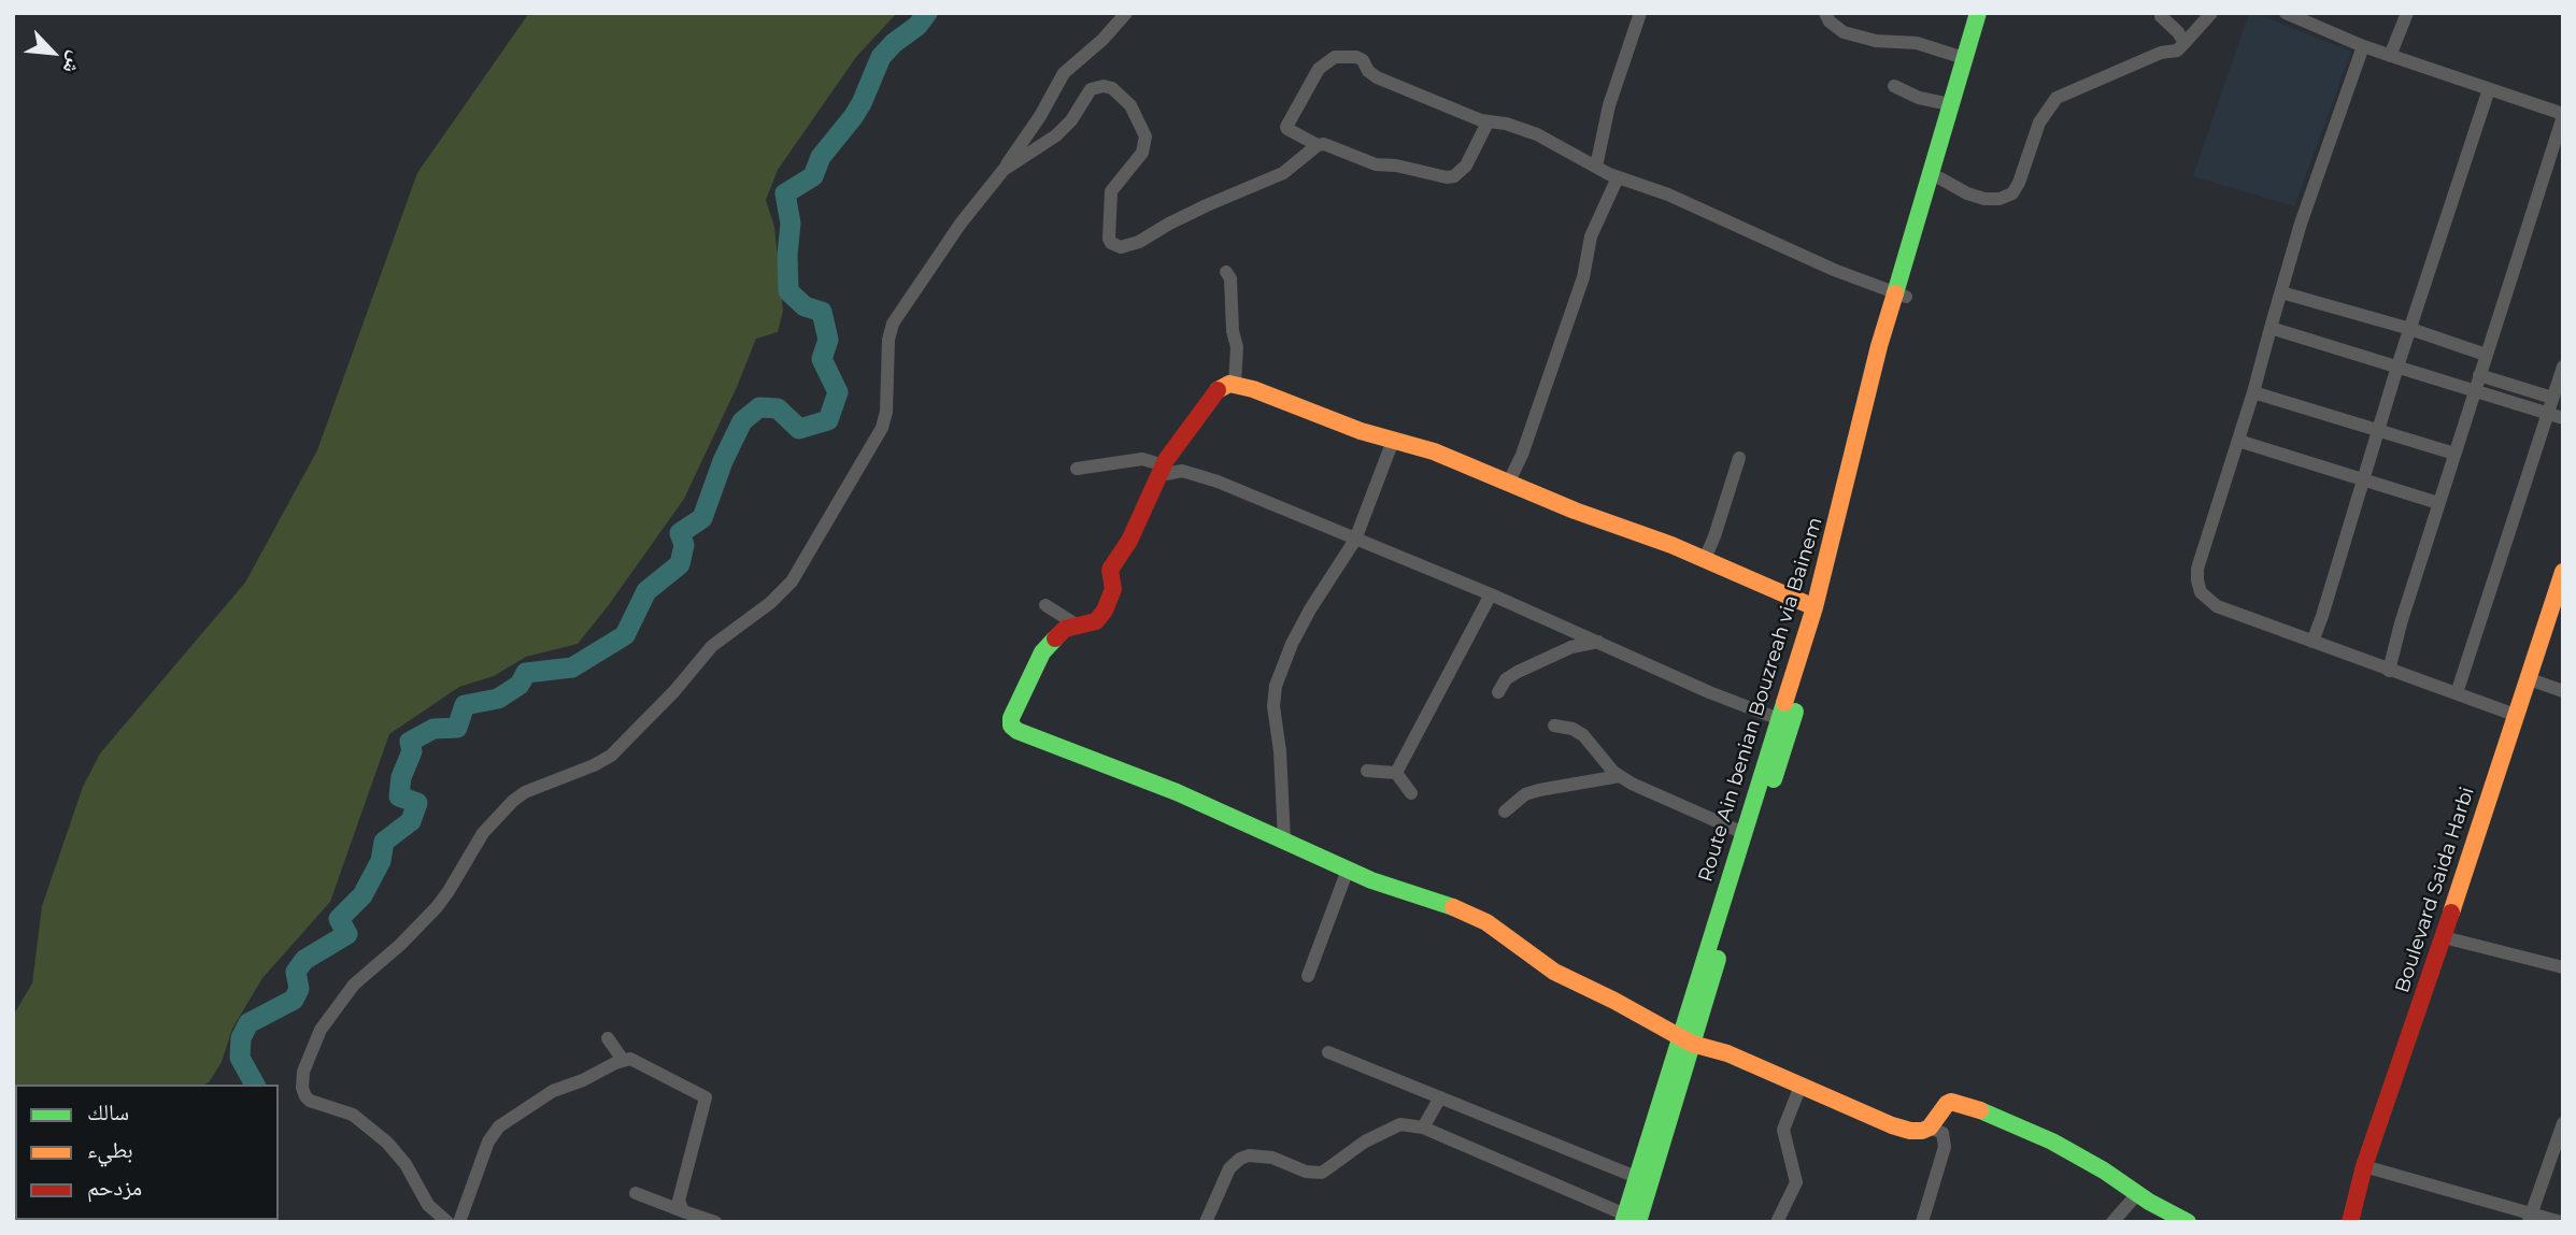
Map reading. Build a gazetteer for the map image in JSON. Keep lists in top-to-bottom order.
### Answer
{
  "streets": {
    "street": ["Route Ain benian Bouzreah via Bainem", "Boulevard Saida Harbi"]
  },
  "legend": ["سالك", "بطيء", "مزدحم"],
  "north": "bottom right"
}
